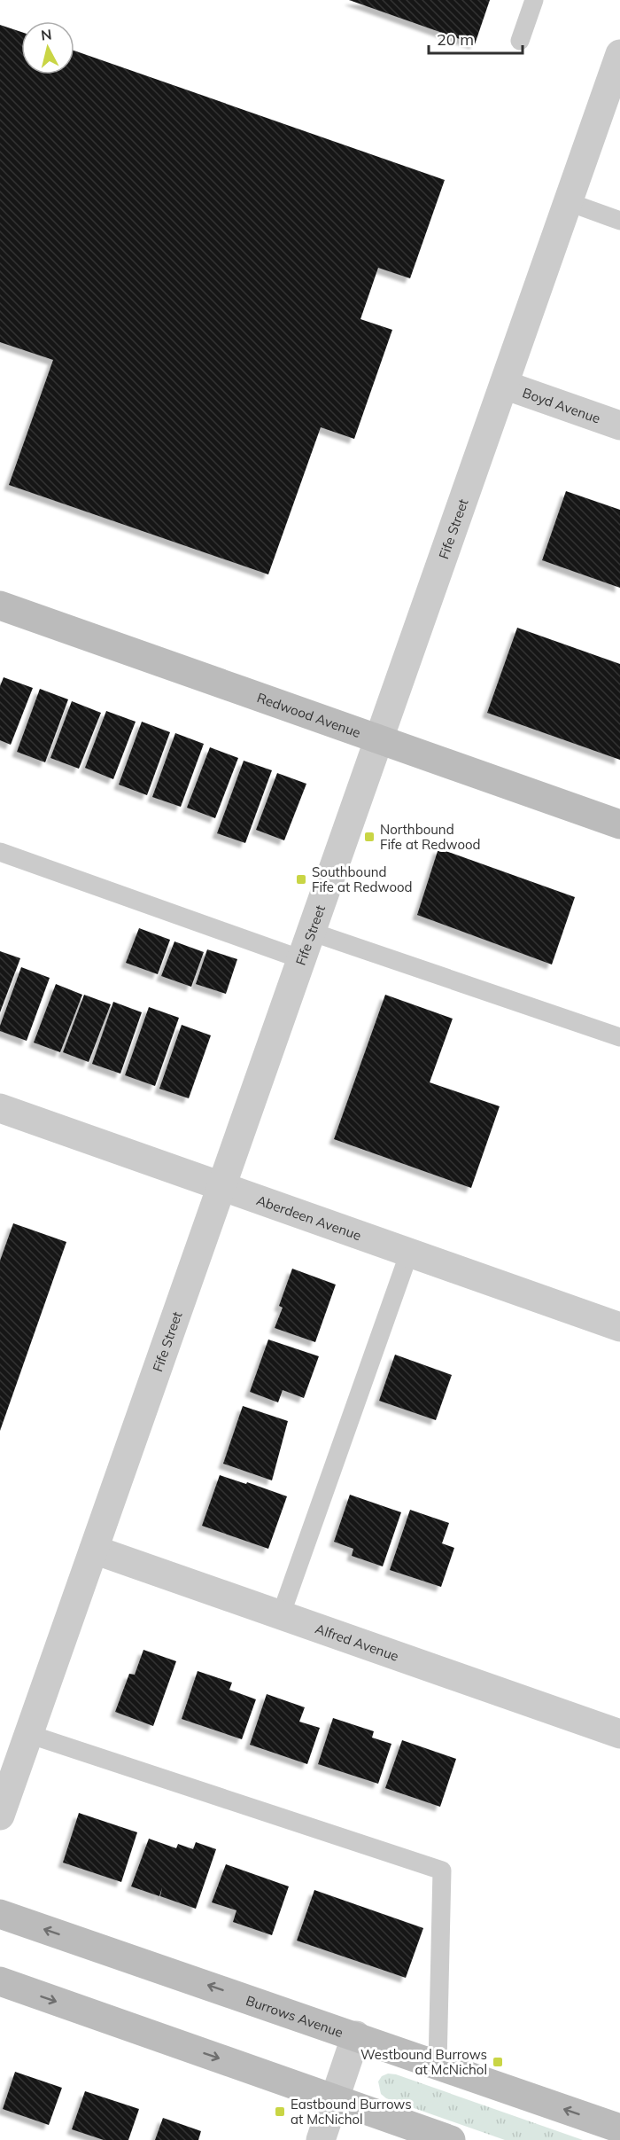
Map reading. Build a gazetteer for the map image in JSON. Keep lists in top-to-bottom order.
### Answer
{
  "streets": {
    "street": [
      "Boyd Avenue",
      "Fife Street",
      "Redwood Avenue",
      "Aberdeen Avenue",
      "Alfred Avenue",
      "Burrows Avenue"
    ]
  },
  "crossings": [
    ["Boyd Avenue", "Fife Street"],
    ["Fife Street", "Redwood Avenue"],
    ["Fife Street", "Aberdeen Avenue"],
    ["Fife Street", "Alfred Avenue"]
  ],
  "places": {
    "transit": [
      "Northbound Fife at Redwood",
      "Southbound Fife at Redwood",
      "Westbound Burrows at McNichol",
      "Eastbound Burrows at McNichol"
    ]
  },
  "scale_bar": "20 m",
  "north": "top"
}
